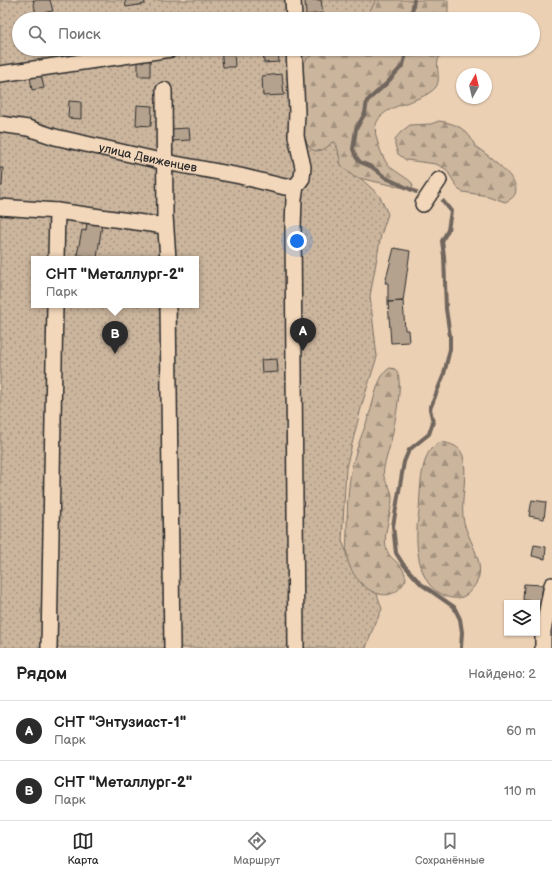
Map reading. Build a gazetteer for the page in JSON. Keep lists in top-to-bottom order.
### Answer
{
  "streets": {
    "street": ["улица Движенцев"]
  },
  "north": "top",
  "page": {
    "search": "Поиск",
    "popup": ["СНТ \"Металлург-2\"", "Парк"],
    "pins": ["A", "B"],
    "heading": ["Рядом", "Найдено: 2"],
    "list": [
      {
        "mark": "A",
        "name": "СНТ \"Энтузиаст-1\"",
        "note": "Парк",
        "value": "60 m"
      },
      {
        "mark": "B",
        "name": "СНТ \"Металлург-2\"",
        "note": "Парк",
        "value": "110 m"
      }
    ],
    "nav": ["Карта", "Маршрут", "Сохранённые"]
  }
}
